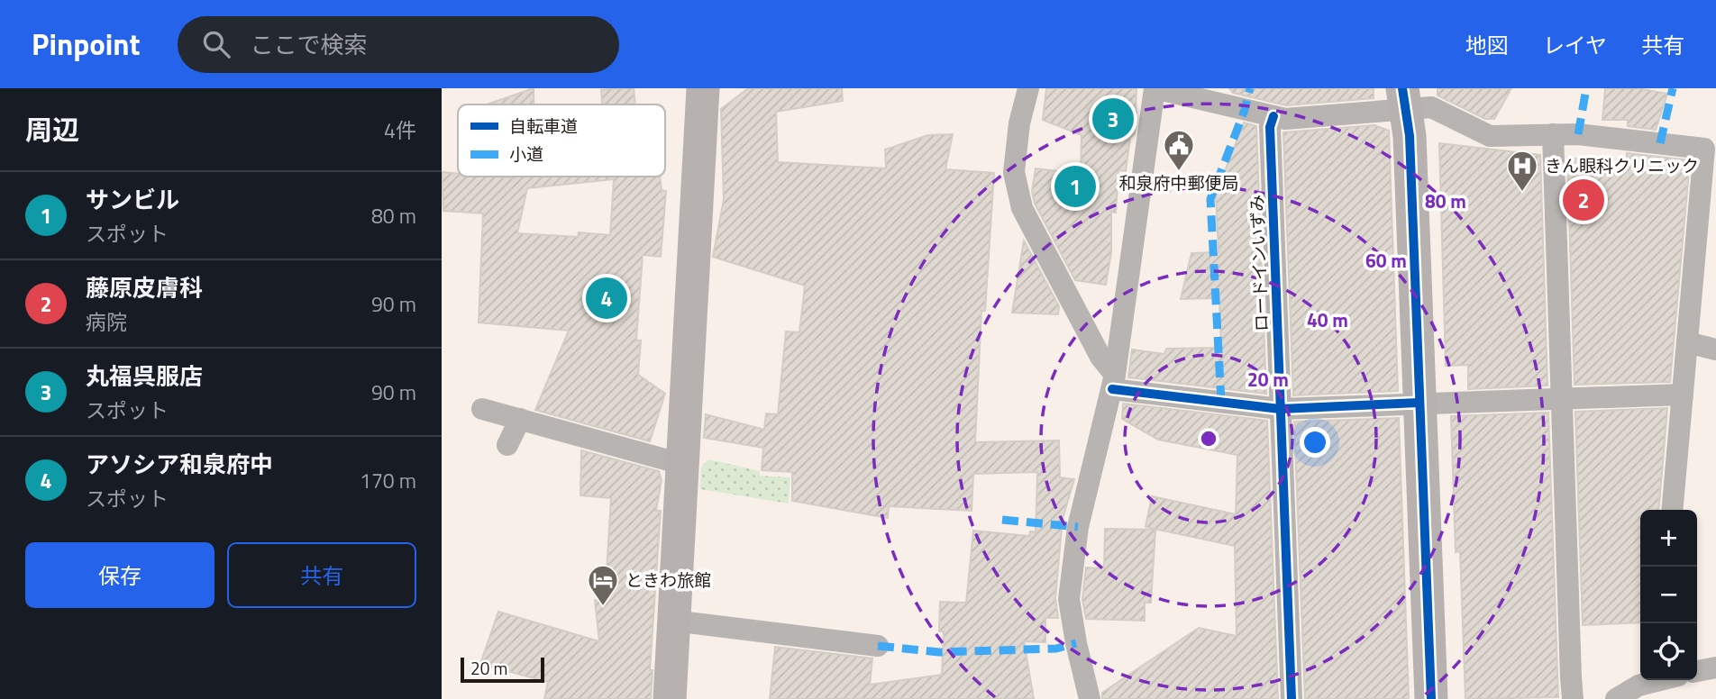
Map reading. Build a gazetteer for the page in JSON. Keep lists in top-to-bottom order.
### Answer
{
  "streets": {
    "street": ["ロードインいずみ"]
  },
  "places": {
    "public building": ["和泉府中郵便局"],
    "hospital": ["きん眼科クリニック"],
    "hotel": ["ときわ旅館"]
  },
  "legend": ["自転車道", "小道"],
  "scale_bar": "20 m",
  "page": {
    "header": "Pinpoint",
    "search": "ここで検索",
    "nav": ["地図", "レイヤ", "共有"],
    "heading": ["周辺", "4件"],
    "pins": [
      "3",
      "1",
      "2",
      "4"
    ],
    "list": [
      {
        "mark": "1",
        "name": "サンビル",
        "note": "スポット",
        "value": "80 m"
      },
      {
        "mark": "2",
        "name": "藤原皮膚科",
        "note": "病院",
        "value": "90 m"
      },
      {
        "mark": "3",
        "name": "丸福呉服店",
        "note": "スポット",
        "value": "90 m"
      },
      {
        "mark": "4",
        "name": "アソシア和泉府中",
        "note": "スポット",
        "value": "170 m"
      }
    ],
    "map_buttons": ["+", "−"],
    "buttons": ["保存", "共有"],
    "scale": "20 m"
  },
  "rings": [
    "80 m",
    "60 m",
    "40 m",
    "20 m"
  ]
}
